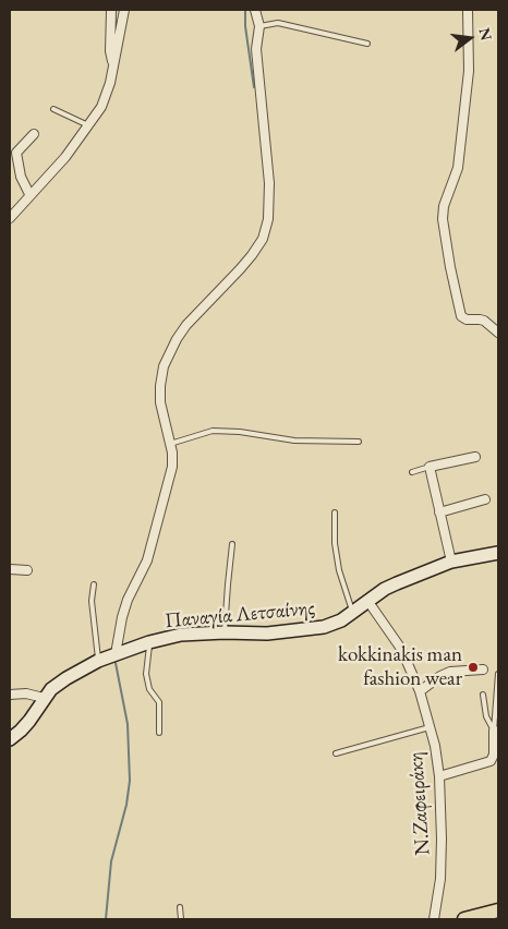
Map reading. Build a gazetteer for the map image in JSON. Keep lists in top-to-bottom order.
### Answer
{
  "streets": {
    "main road": ["Παναγία Λετσαίνης"],
    "street": ["Ν.Ζαφειράκη"]
  },
  "crossings": [
    ["Παναγία Λετσαίνης", "Ν.Ζαφειράκη"]
  ],
  "places": ["kokkinakis man fashion wear"],
  "north": "right"
}
